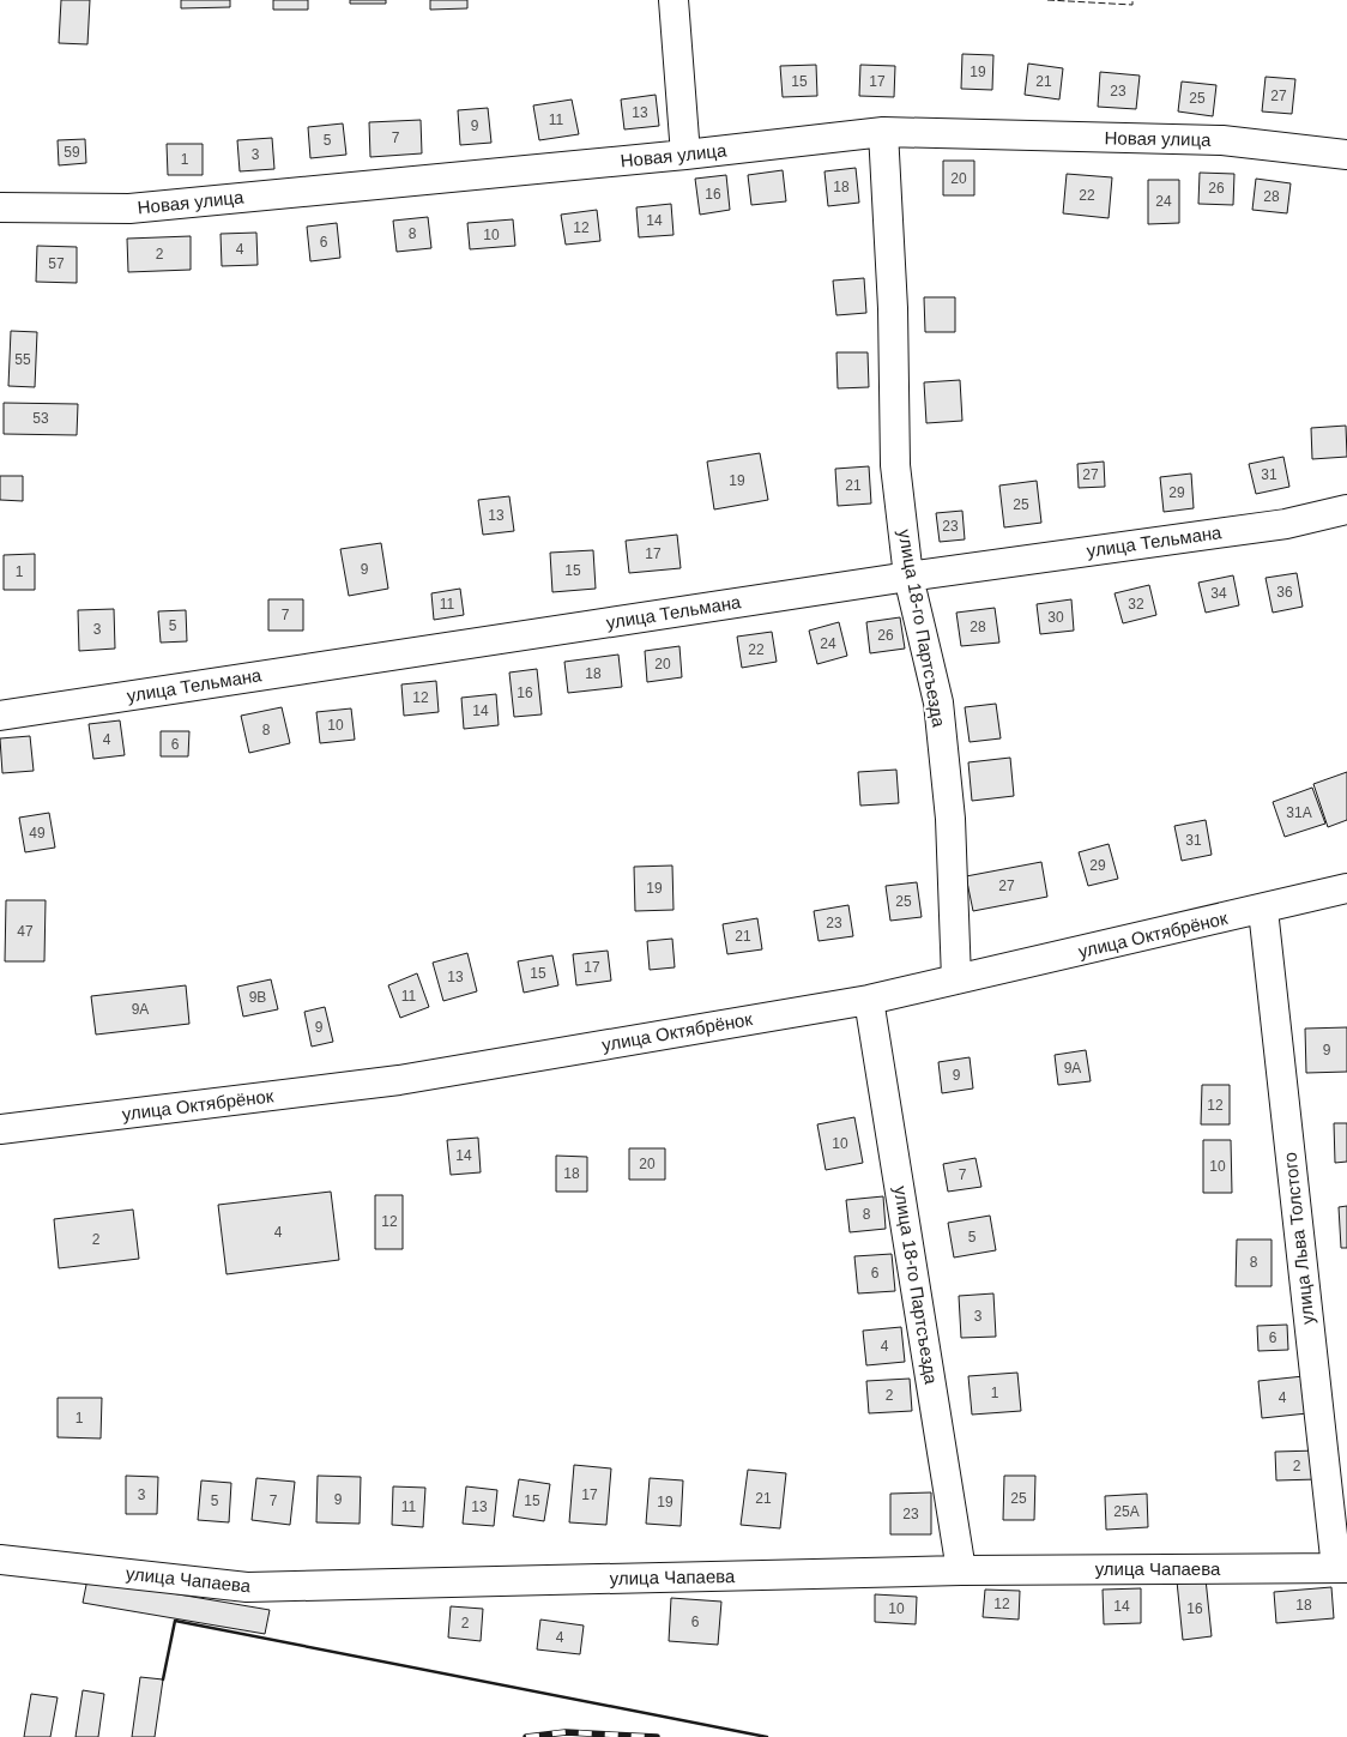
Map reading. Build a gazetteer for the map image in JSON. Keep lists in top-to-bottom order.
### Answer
{
  "streets": {
    "street": [
      "Новая улица",
      "улица Тельмана",
      "улица 18-го Партсъезда",
      "улица Октябрёнок",
      "улица Льва Толстого",
      "улица Чапаева"
    ]
  },
  "crossings": [
    ["Новая улица", "улица 18-го Партсъезда"],
    ["улица Тельмана", "улица 18-го Партсъезда"],
    ["улица 18-го Партсъезда", "улица Октябрёнок"],
    ["улица 18-го Партсъезда", "улица Чапаева"],
    ["улица Октябрёнок", "улица Льва Толстого"],
    ["улица Льва Толстого", "улица Чапаева"]
  ],
  "house_numbers": [
    "19",
    "15",
    "17",
    "21",
    "23",
    "27",
    "25",
    "13",
    "11",
    "9",
    "7",
    "5",
    "59",
    "3",
    "1",
    "20",
    "18",
    "26",
    "16",
    "22",
    "28",
    "24",
    "14",
    "12",
    "8",
    "10",
    "6",
    "4",
    "2",
    "57",
    "55",
    "53",
    "27",
    "31",
    "19",
    "21",
    "29",
    "25",
    "13",
    "23",
    "17",
    "9",
    "15",
    "1",
    "36",
    "34",
    "11",
    "32",
    "7",
    "30",
    "5",
    "28",
    "3",
    "26",
    "24",
    "22",
    "20",
    "18",
    "16",
    "12",
    "14",
    "10",
    "8",
    "4",
    "6",
    "31А",
    "49",
    "31",
    "29",
    "27",
    "19",
    "25",
    "23",
    "47",
    "21",
    "17",
    "15",
    "13",
    "11",
    "9В",
    "9А",
    "9",
    "9",
    "9А",
    "9",
    "12",
    "10",
    "14",
    "20",
    "10",
    "18",
    "7",
    "8",
    "12",
    "4",
    "5",
    "2",
    "8",
    "6",
    "3",
    "6",
    "4",
    "1",
    "2",
    "4",
    "1",
    "2",
    "3",
    "17",
    "21",
    "25",
    "9",
    "5",
    "7",
    "15",
    "19",
    "11",
    "13",
    "25А",
    "23",
    "12",
    "18",
    "14",
    "10",
    "16",
    "6",
    "2",
    "4"
  ]
}
